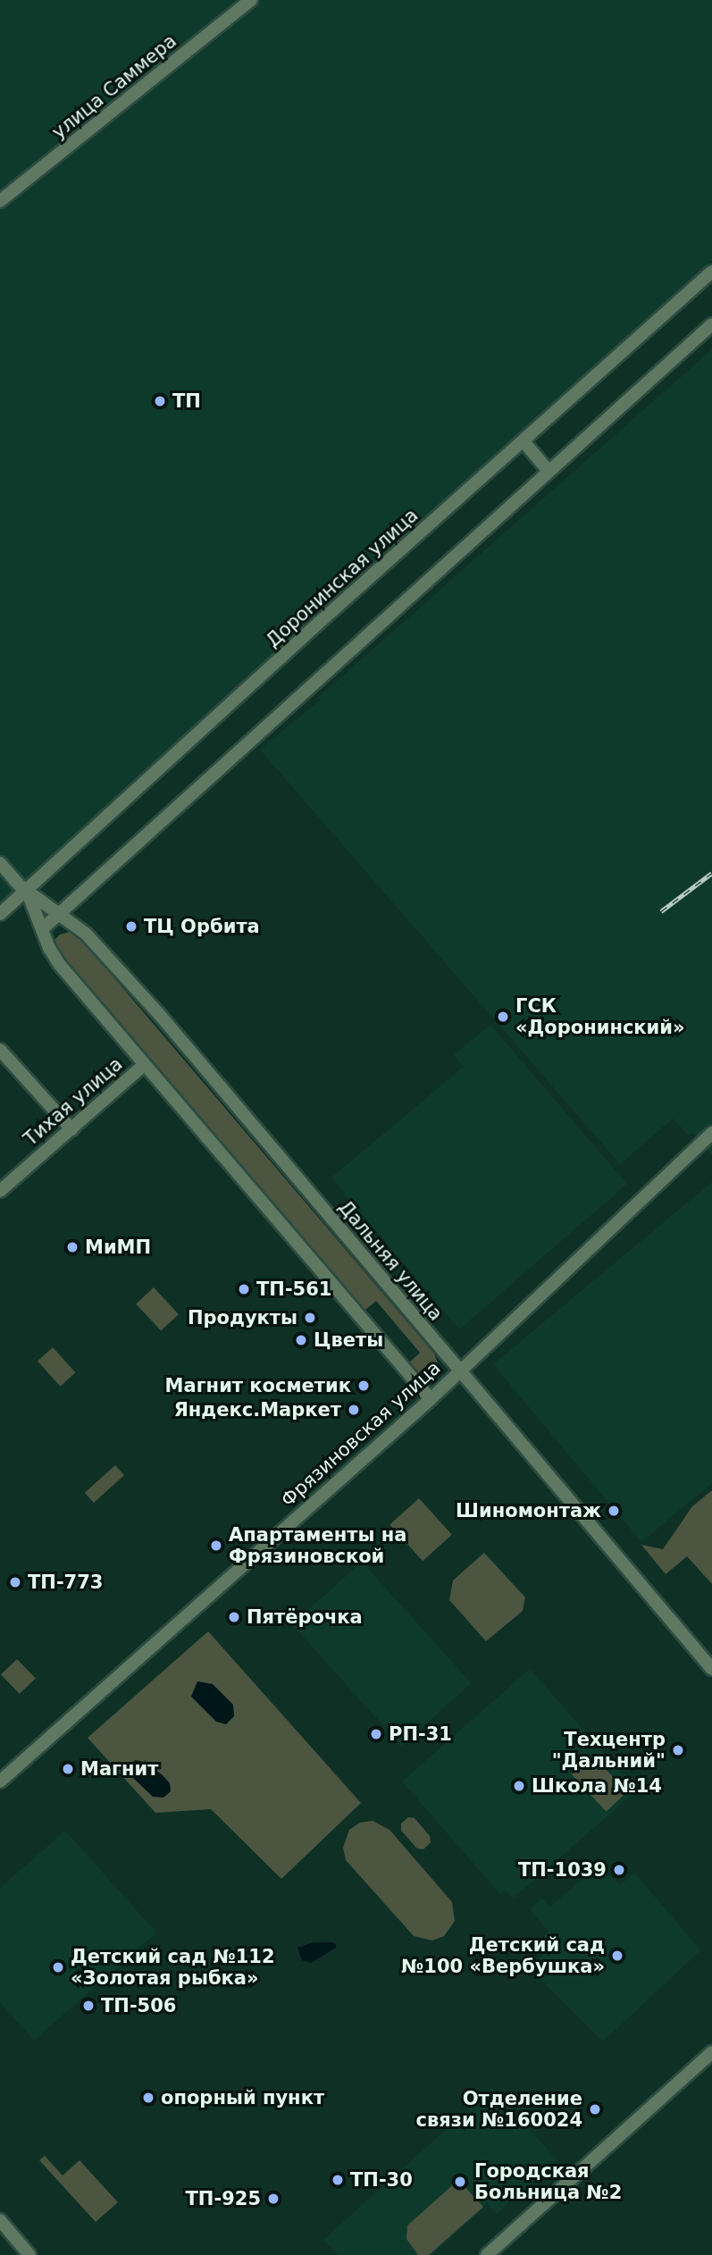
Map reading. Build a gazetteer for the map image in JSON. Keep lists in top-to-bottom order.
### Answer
{
  "streets": {
    "street": [
      "улица Саммера",
      "Доронинская улица",
      "Тихая улица",
      "Дальняя улица",
      "Фрязиновская улица"
    ]
  },
  "crossings": [
    ["Доронинская улица", "Дальняя улица"],
    ["Тихая улица", "Дальняя улица"],
    ["Дальняя улица", "Фрязиновская улица"]
  ],
  "places": [
    "ТП",
    "ТЦ Орбита",
    "ГСК «Доронинский»",
    "МиМП",
    "ТП-561",
    "Продукты",
    "Цветы",
    "Магнит косметик",
    "Яндекс.Маркет",
    "Шиномонтаж",
    "Апартаменты на Фрязиновской",
    "ТП-773",
    "Пятёрочка",
    "РП-31",
    "Техцентр \"Дальний\"",
    "Магнит",
    "Школа №14",
    "ТП-1039",
    "Детский сад №100 «Вербушка»",
    "Детский сад №112 «Золотая рыбка»",
    "ТП-506",
    "опорный пункт",
    "Отделение связи №160024",
    "ТП-30",
    "Городская Больница №2",
    "ТП-925"
  ]
}
